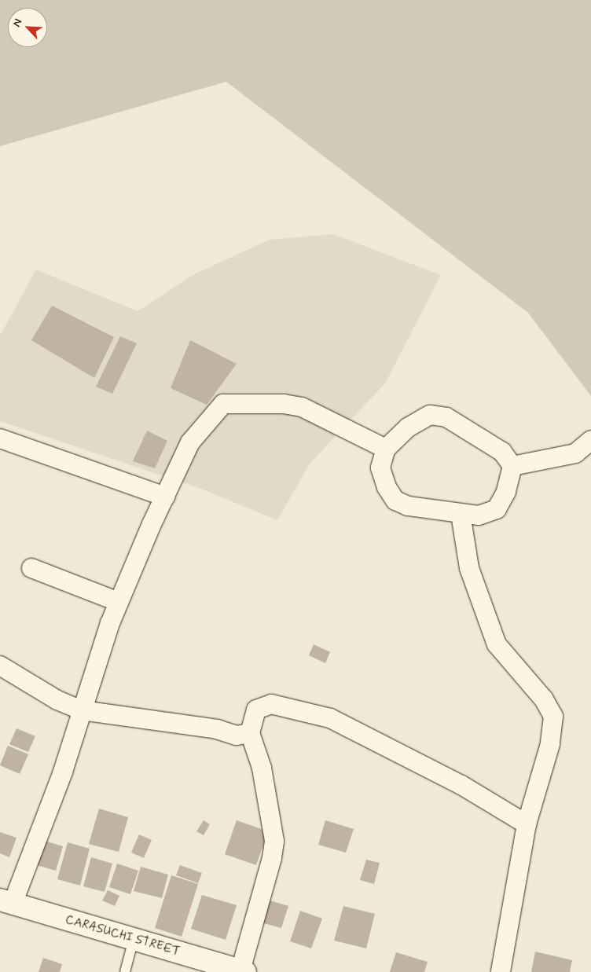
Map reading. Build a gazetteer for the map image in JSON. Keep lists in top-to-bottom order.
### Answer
{
  "streets": {
    "street": ["CARASUCHI STREET"]
  },
  "north": "top left"
}
